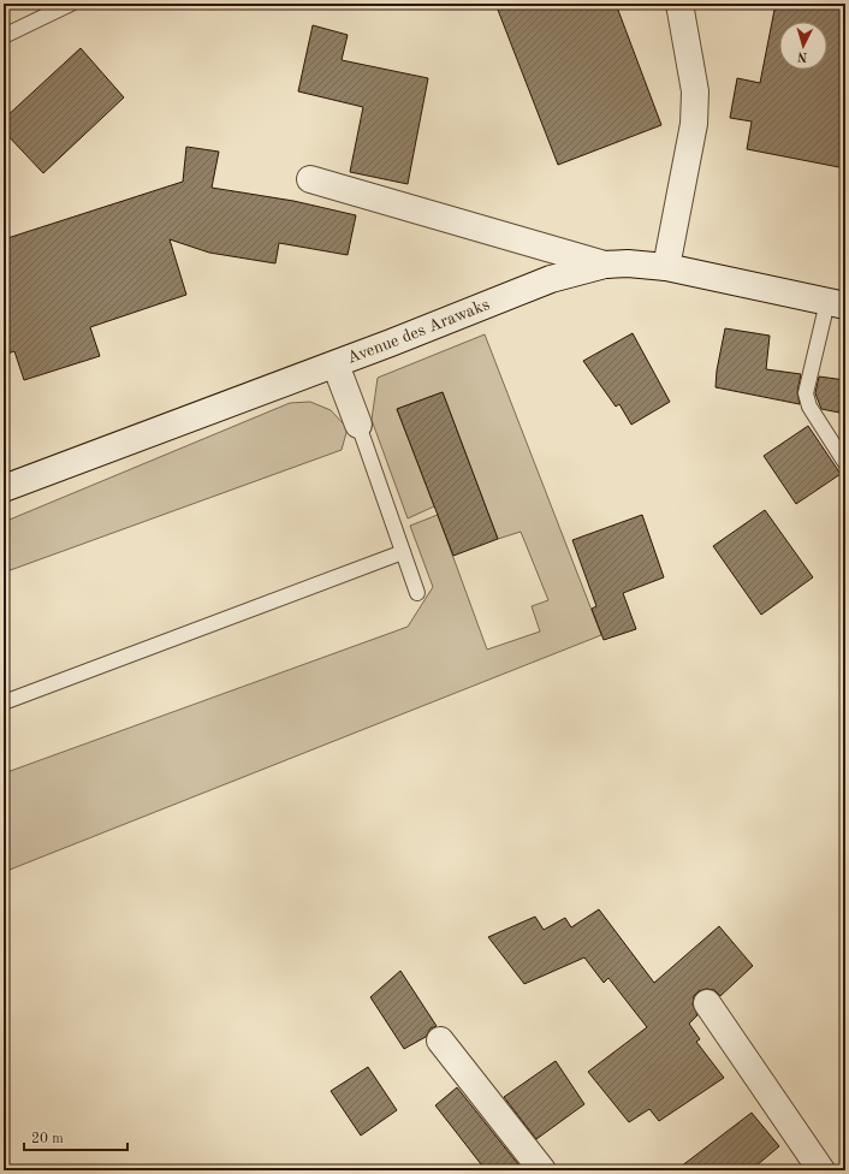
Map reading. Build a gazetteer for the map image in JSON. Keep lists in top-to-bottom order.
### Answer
{
  "streets": {
    "street": ["Avenue des Arawaks"]
  },
  "scale_bar": "20 m",
  "north": "bottom"
}
